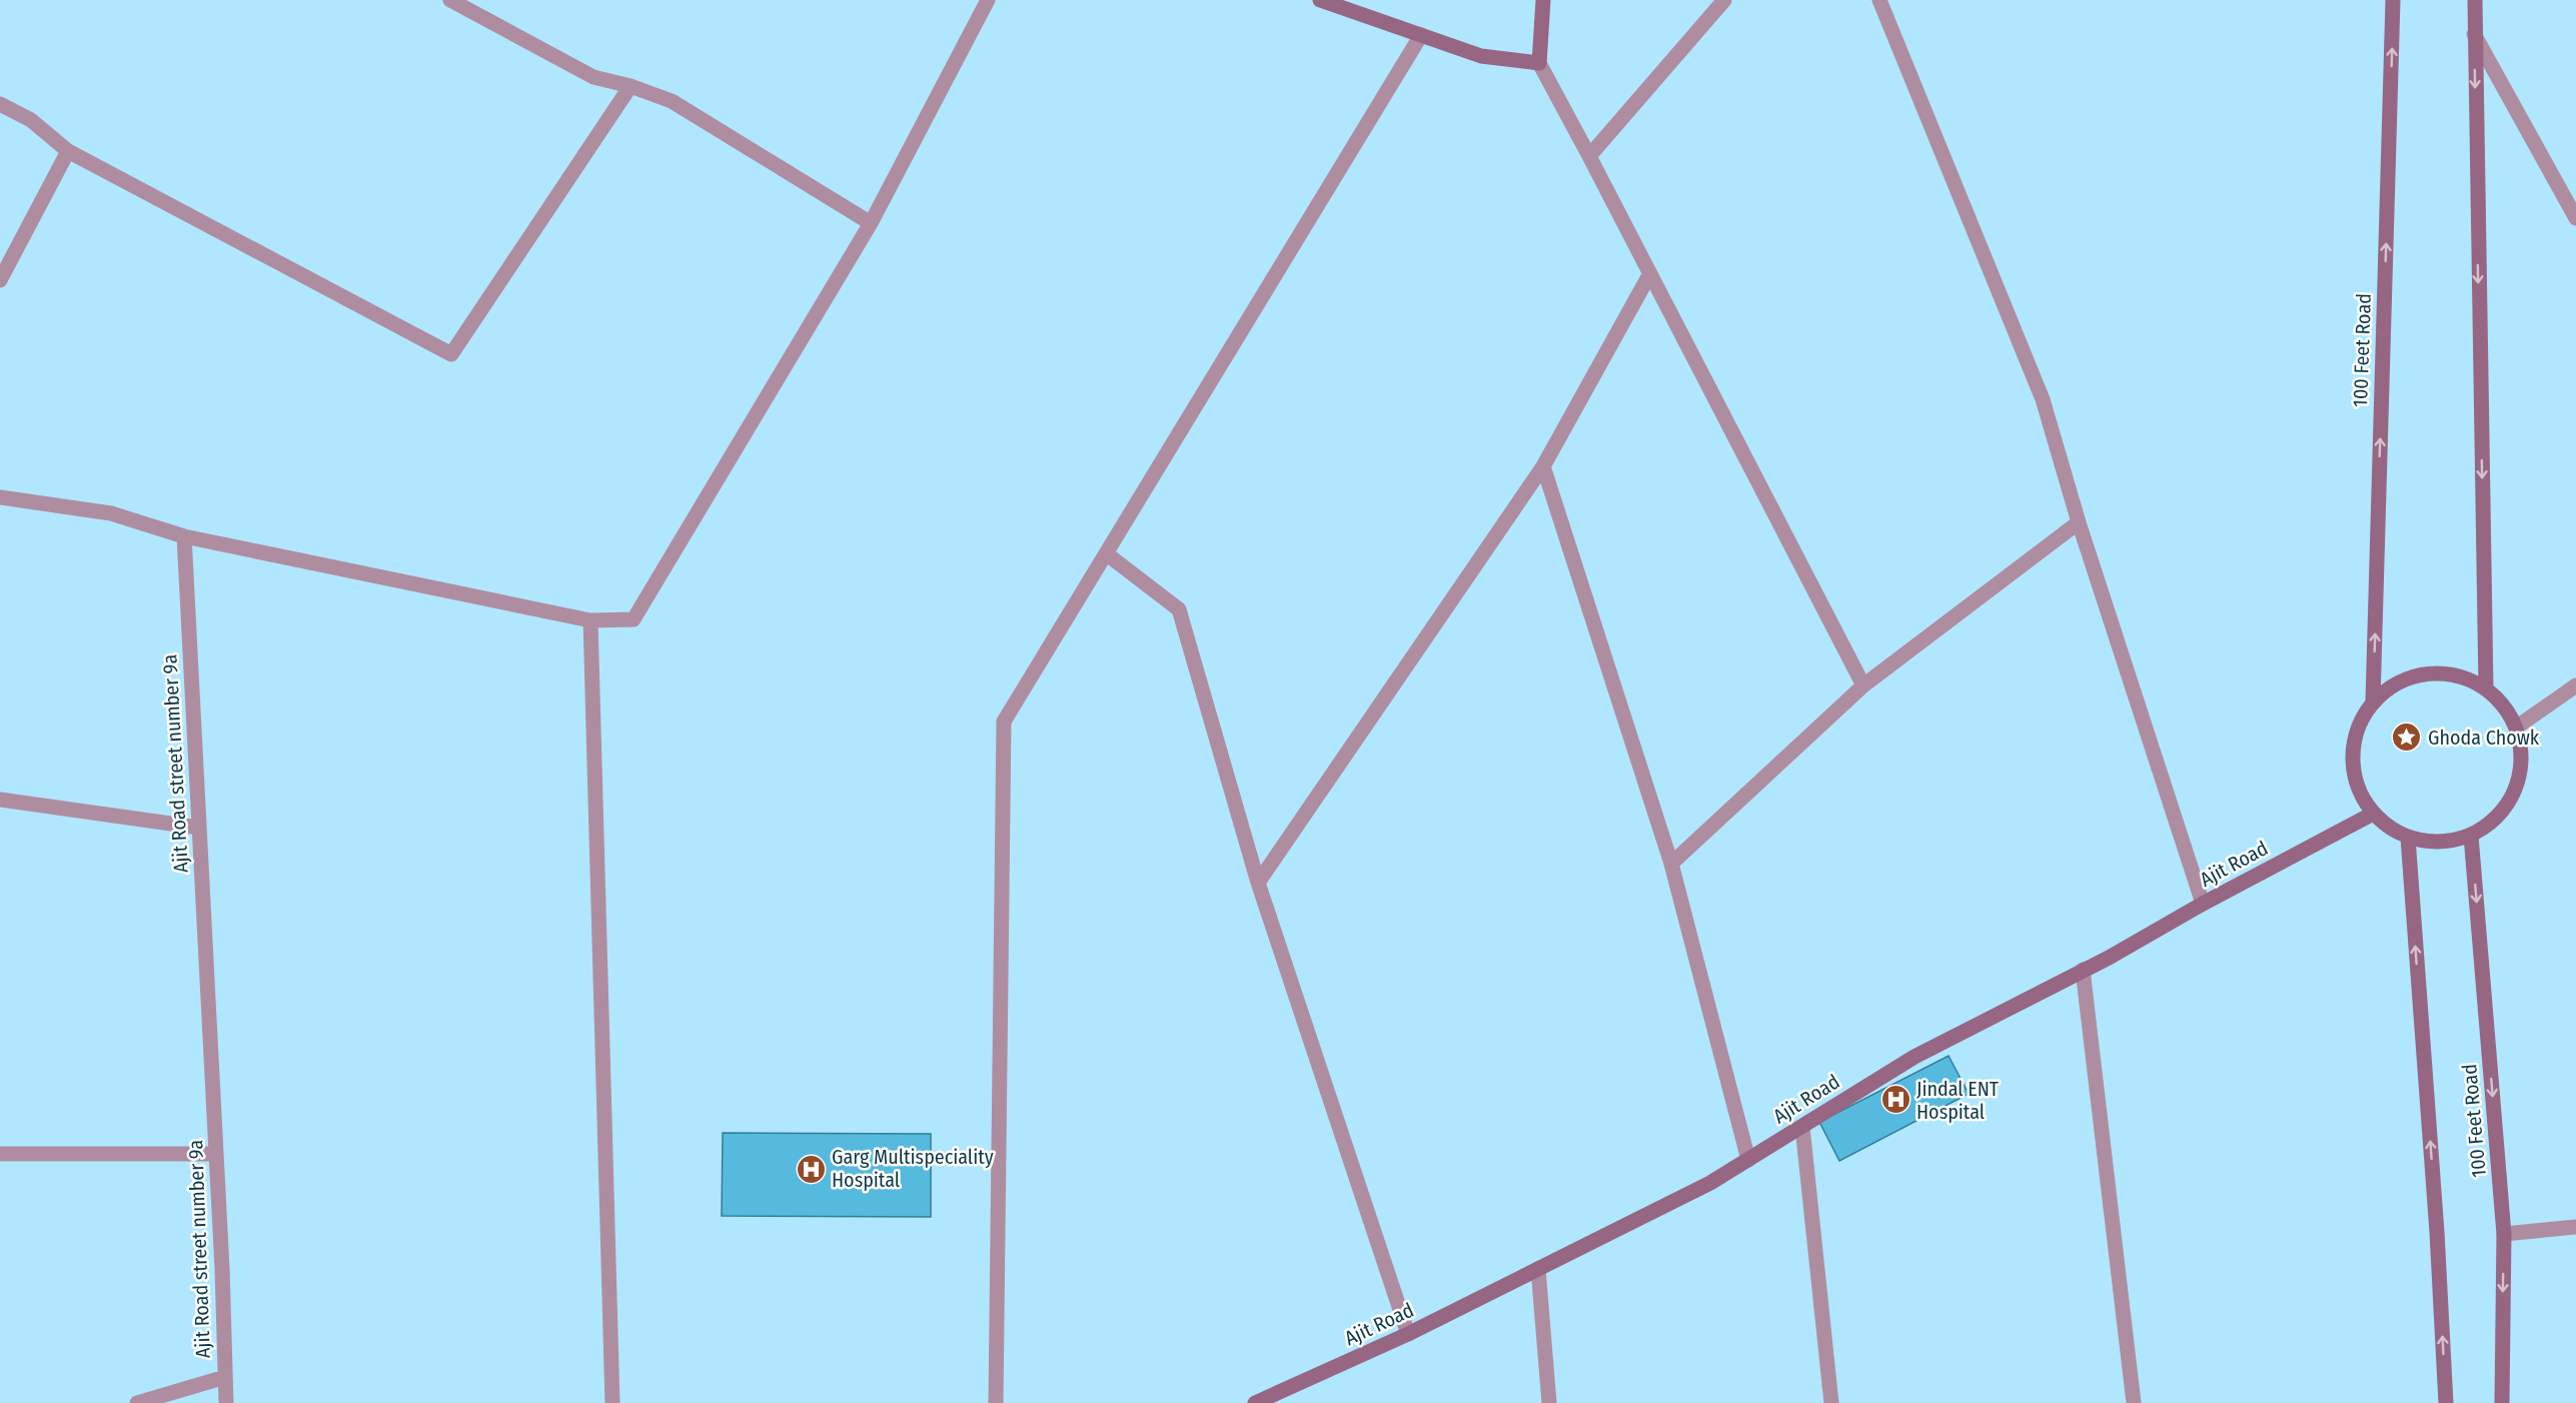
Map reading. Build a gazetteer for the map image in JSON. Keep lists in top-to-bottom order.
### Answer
{
  "streets": {
    "main road": ["100 Feet Road", "Ajit Road"],
    "street": ["Ajit Road street number 9a"]
  },
  "crossings": [
    ["100 Feet Road", "Ajit Road"]
  ],
  "places": {
    "place": ["Ghoda Chowk"],
    "hospital": ["Jindal ENT Hospital", "Garg Multispeciality Hospital"]
  }
}
